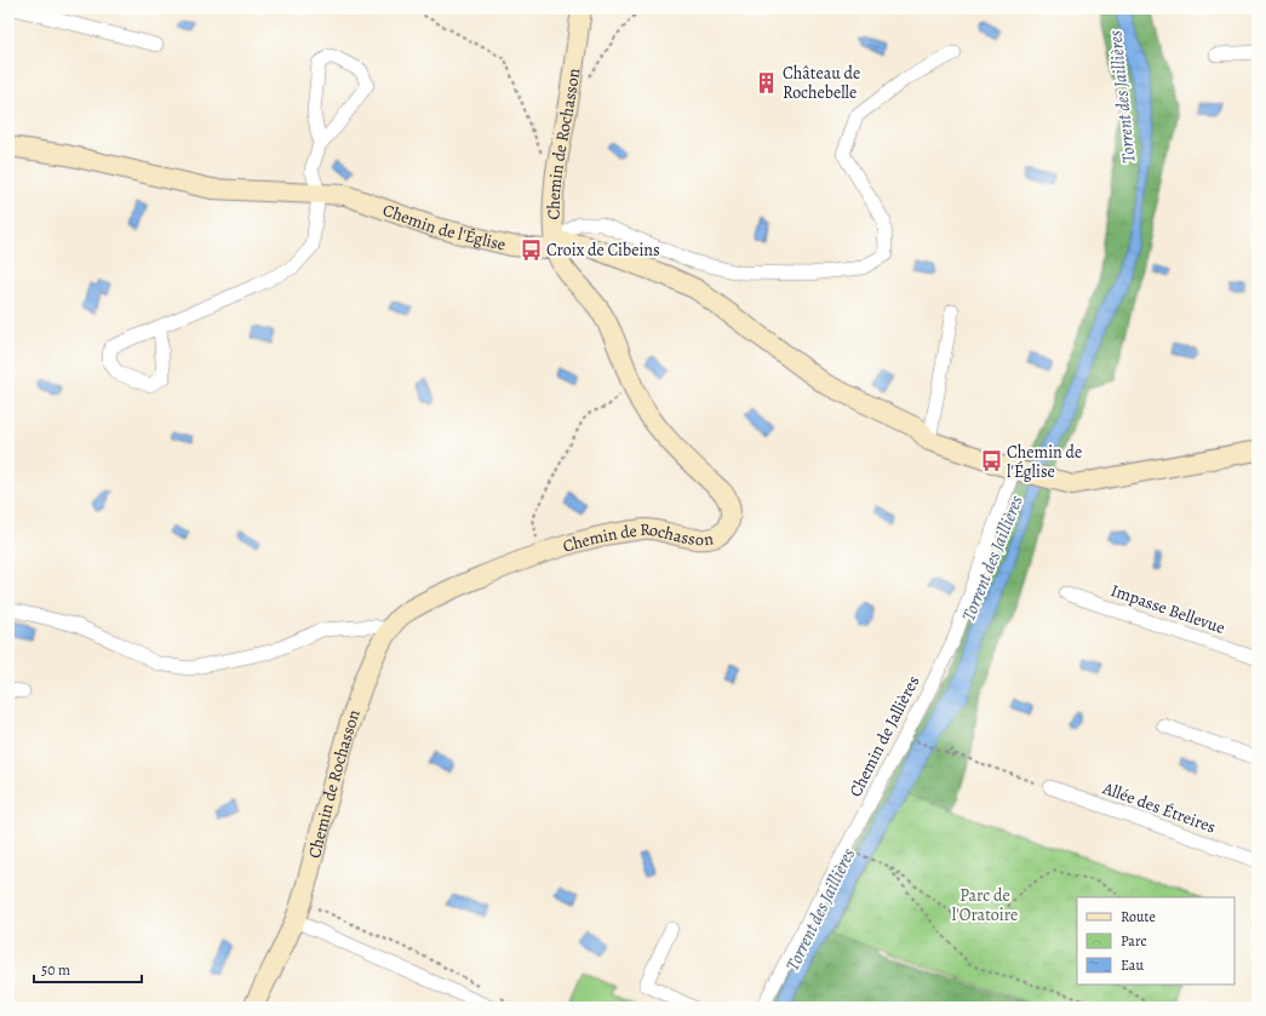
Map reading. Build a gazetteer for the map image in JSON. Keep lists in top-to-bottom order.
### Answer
{
  "streets": {
    "street": [
      "Chemin de Rochasson",
      "Chemin de l'Église",
      "Impasse Bellevue",
      "Chemin de Jallières",
      "Allée des Étreires"
    ]
  },
  "crossings": [
    ["Chemin de Rochasson", "Chemin de l'Église"],
    ["Chemin de l'Église", "Chemin de Jallières"]
  ],
  "water": ["Torrent des Jaillières"],
  "parks": ["Parc de l'Oratoire"],
  "places": {
    "building": ["Château de Rochebelle"],
    "bus stop": ["Croix de Cibeins", "Chemin de l'Église"]
  },
  "legend": ["Route", "Parc", "Eau"],
  "scale_bar": "50 m"
}
